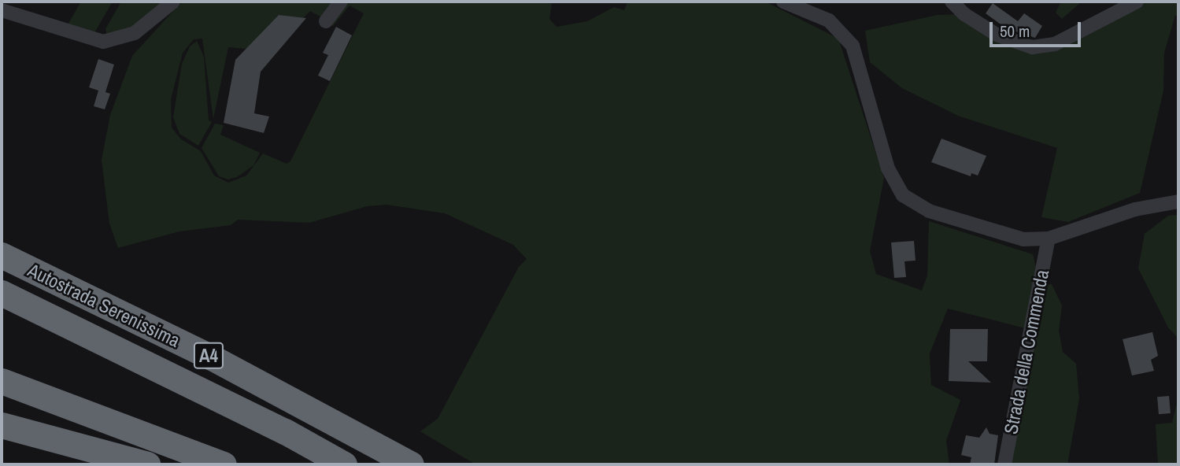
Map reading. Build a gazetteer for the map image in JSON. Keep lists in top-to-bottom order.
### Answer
{
  "streets": {
    "highway": ["Autostrada Serenissima", "A4"],
    "street": ["Strada della Commenda"]
  },
  "scale_bar": "50 m"
}
